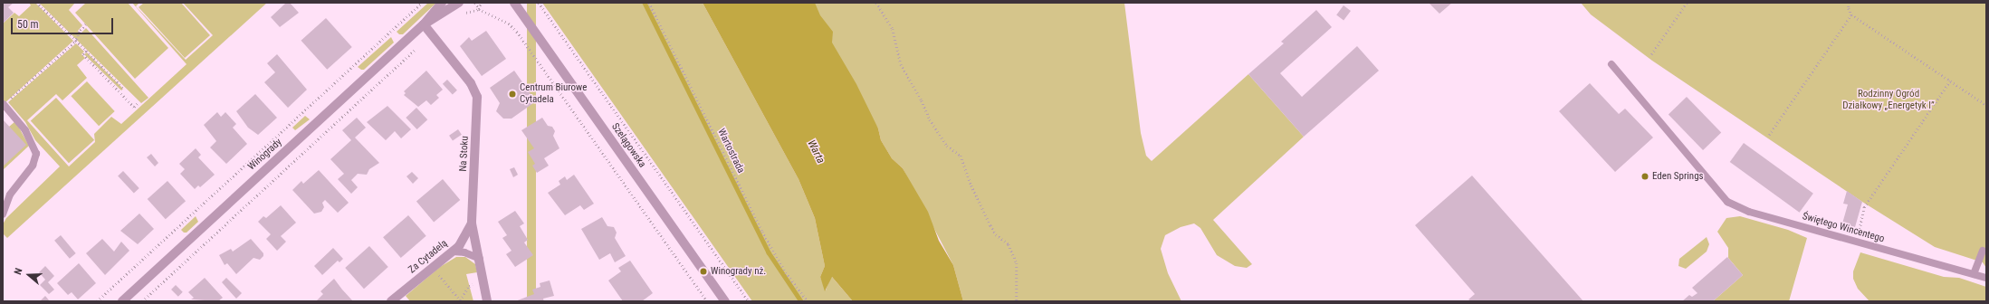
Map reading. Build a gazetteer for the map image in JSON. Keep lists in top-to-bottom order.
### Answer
{
  "streets": {
    "street": [
      "Szelągowska",
      "Na Stoku",
      "Winogrady",
      "Za Cytadelą"
    ],
    "lane": ["Świętego Wincentego"],
    "path": ["Wartostrada"]
  },
  "crossings": [
    ["Na Stoku", "Winogrady"],
    ["Na Stoku", "Za Cytadelą"]
  ],
  "water": ["Warta"],
  "parks": ["Rodzinny Ogród Działkowy „Energetyk I”"],
  "places": ["Centrum Biurowe Cytadela", "Eden Springs", "Winogrady nż."],
  "scale_bar": "50 m",
  "north": "left"
}
